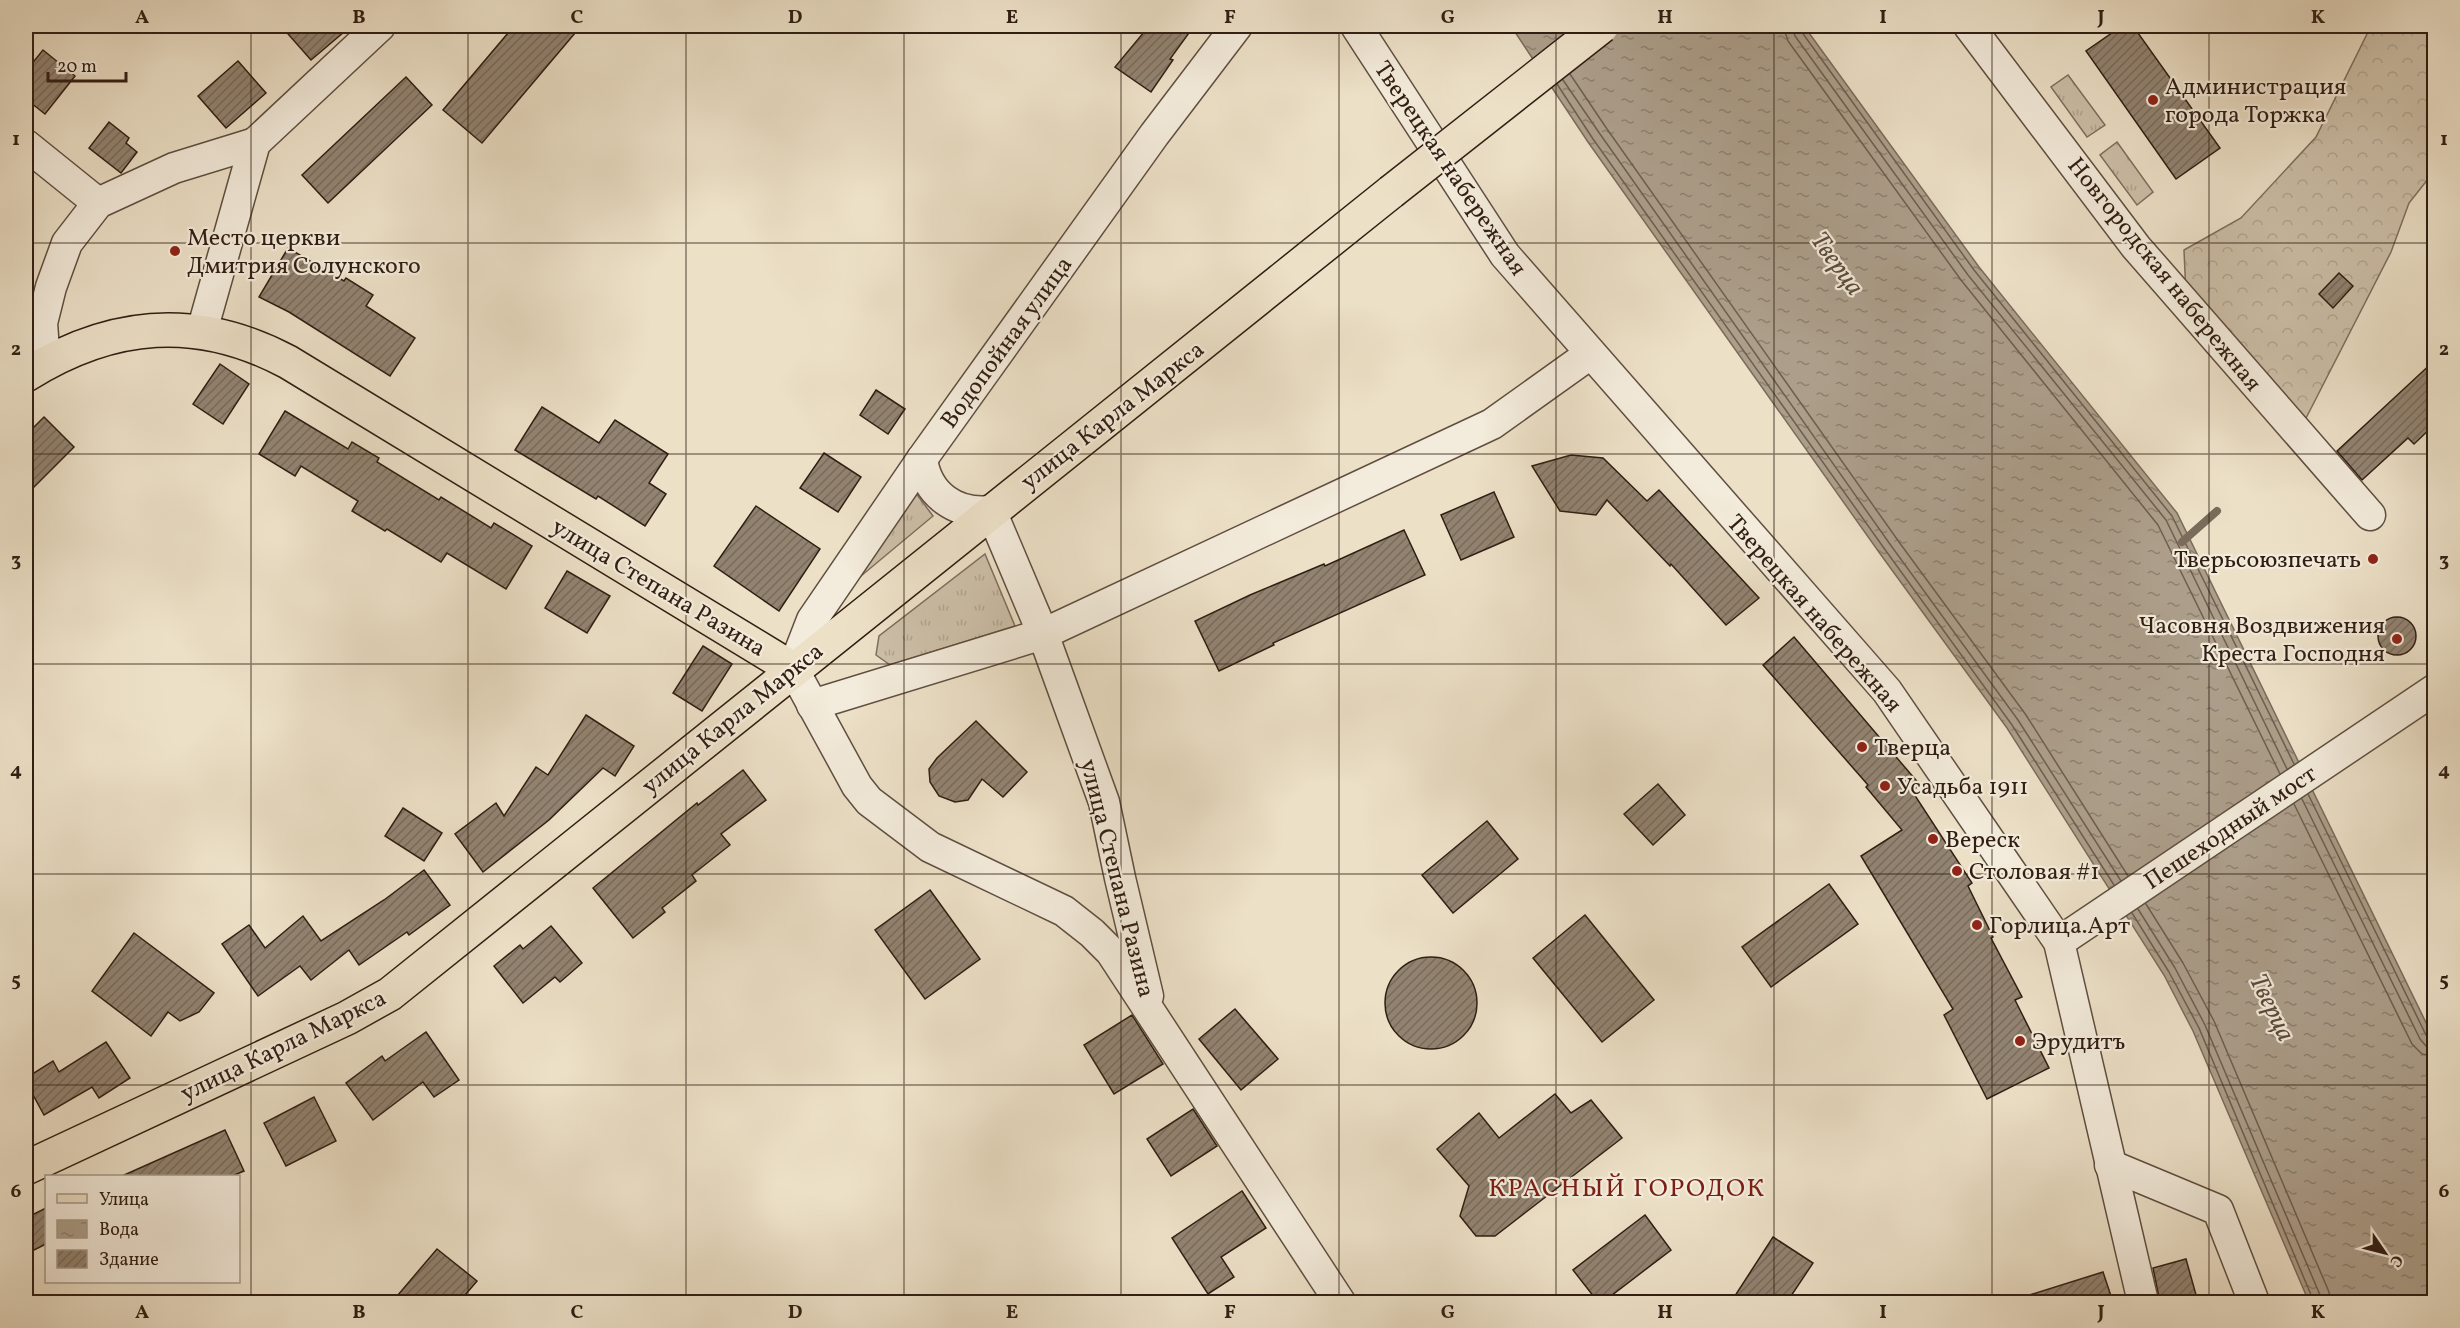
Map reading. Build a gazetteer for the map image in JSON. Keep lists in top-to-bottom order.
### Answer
{
  "streets": {
    "main road": ["улица Карла Маркса", "улица Степана Разина"],
    "street": [
      "Тверецкая набережная",
      "Новгородская набережная",
      "Водопойная улица",
      "Пешеходный мост"
    ]
  },
  "crossings": [
    ["Тверецкая набережная", "улица Карла Маркса"],
    ["Тверецкая набережная", "Пешеходный мост"],
    ["Водопойная улица", "улица Карла Маркса"],
    ["Водопойная улица", "улица Степана Разина"],
    ["улица Карла Маркса", "улица Степана Разина"]
  ],
  "districts": ["КРАСНЫЙ ГОРОДОК"],
  "water": ["Тверца"],
  "places": [
    "Администрация города Торжка",
    "Место церкви Дмитрия Солунского",
    "Тверьсоюзпечать",
    "Часовня Воздвижения Креста Господня",
    "Тверца",
    "Усадьба 1911",
    "Вереск",
    "Столовая #1",
    "Горлица.Арт",
    "Эрудитъ"
  ],
  "legend": ["Улица", "Вода", "Здание"],
  "scale_bar": "20 m",
  "north": "bottom right",
  "grid": {
    "columns": [
      "A",
      "B",
      "C",
      "D",
      "E",
      "F",
      "G",
      "H",
      "I",
      "J",
      "K"
    ],
    "rows": [
      "1",
      "2",
      "3",
      "4",
      "5",
      "6"
    ]
  }
}
